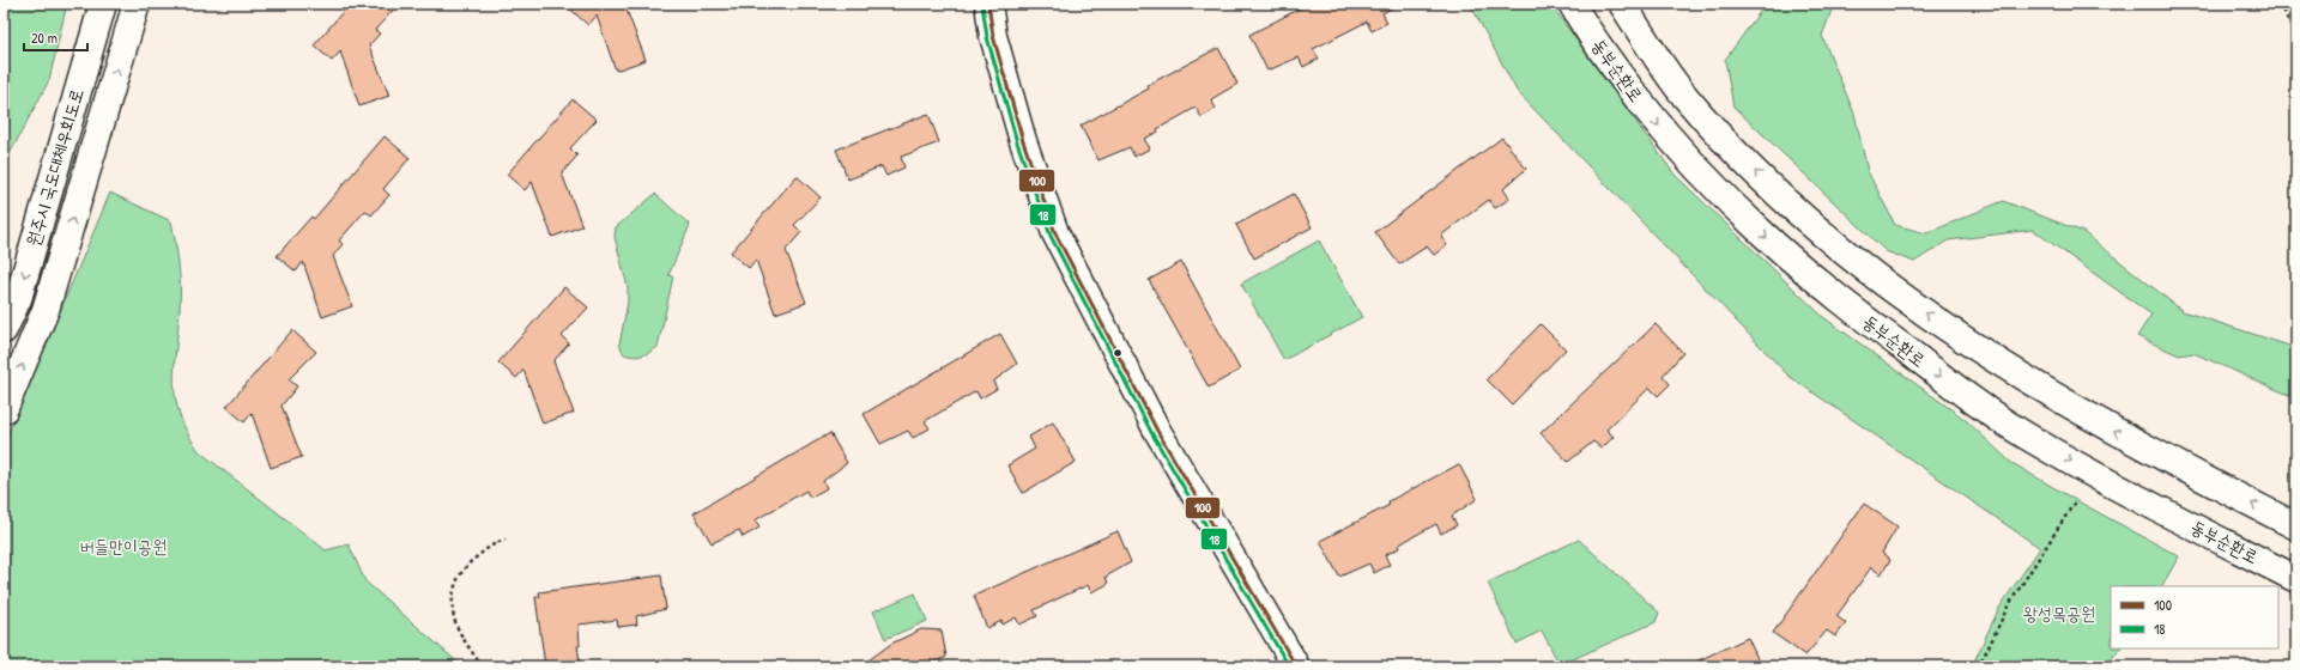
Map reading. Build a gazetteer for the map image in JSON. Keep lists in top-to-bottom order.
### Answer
{
  "streets": {
    "main road": ["동부순환로", "원주시 국도대체우회도로"]
  },
  "parks": ["버들만이공원", "왕성목공원"],
  "lines": ["transit line 100", "transit line 18"],
  "legend": ["100", "18"],
  "scale_bar": "20 m"
}
